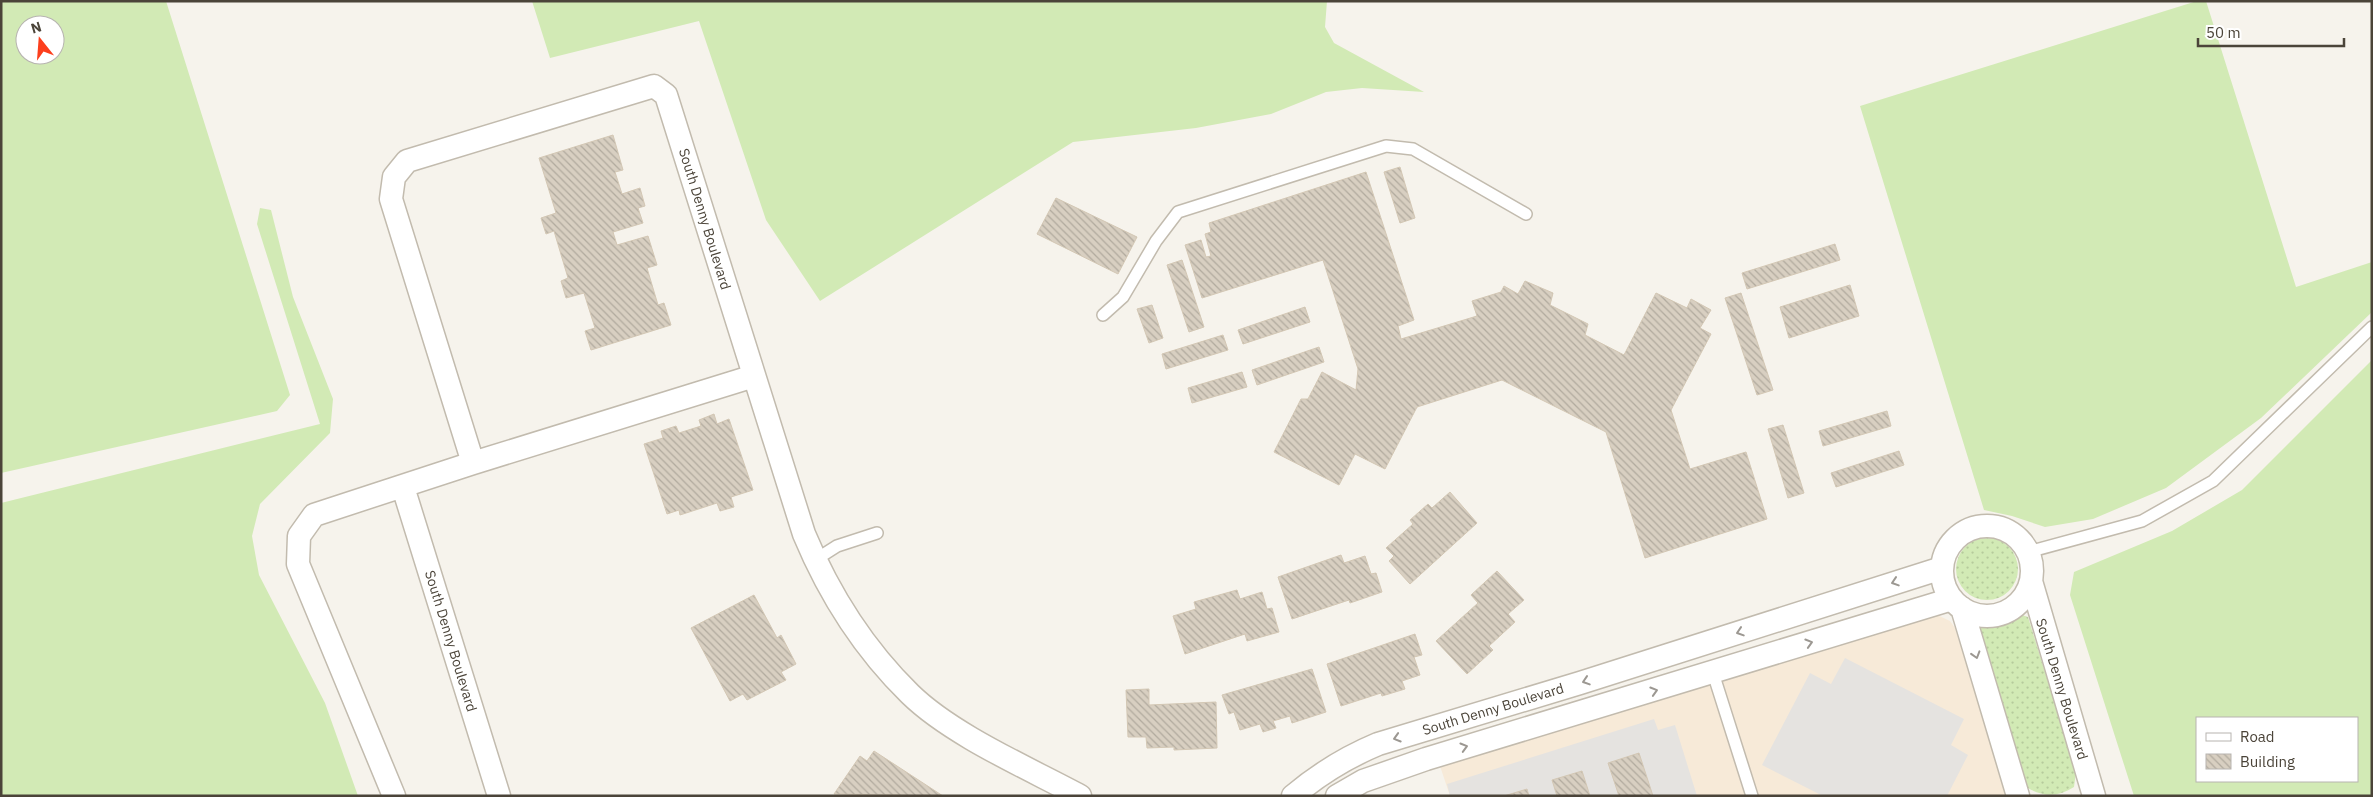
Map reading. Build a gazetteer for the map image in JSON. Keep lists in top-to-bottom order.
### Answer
{
  "streets": {
    "street": ["South Denny Boulevard"]
  },
  "legend": ["Road", "Building"],
  "scale_bar": "50 m",
  "north": "top"
}
